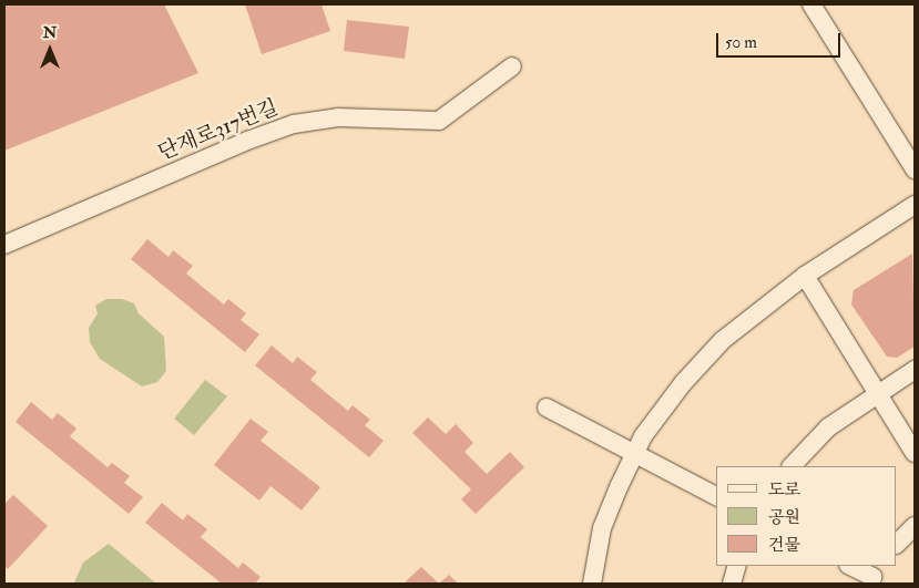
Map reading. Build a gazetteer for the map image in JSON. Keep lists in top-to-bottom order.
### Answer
{
  "streets": {
    "street": ["단재로317번길"]
  },
  "legend": ["도로", "공원", "건물"],
  "scale_bar": "50 m",
  "north": "top"
}
